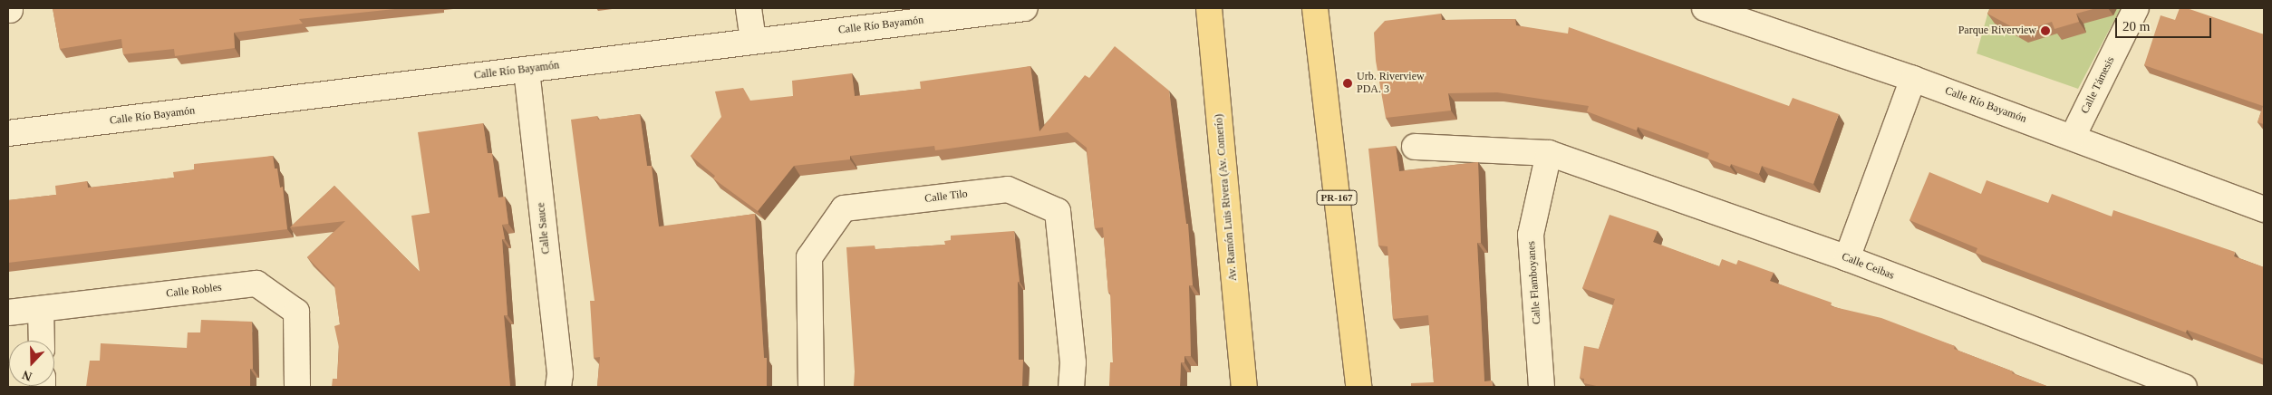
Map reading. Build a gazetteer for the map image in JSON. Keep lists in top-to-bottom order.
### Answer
{
  "streets": {
    "main road": ["Av. Ramón Luis Rivera (Av. Comerío)", "PR-167"],
    "street": [
      "Calle Río Bayamón",
      "Calle Támesis",
      "Calle Tilo",
      "Calle Sauce",
      "Calle Ceibas",
      "Calle Flamboyanes",
      "Calle Robles"
    ]
  },
  "crossings": [
    ["Calle Río Bayamón", "Calle Támesis"],
    ["Calle Río Bayamón", "Calle Sauce"],
    ["Calle Ceibas", "Calle Flamboyanes"]
  ],
  "places": ["Parque Riverview", "Urb. Riverview PDA. 3"],
  "scale_bar": "20 m",
  "north": "bottom"
}
